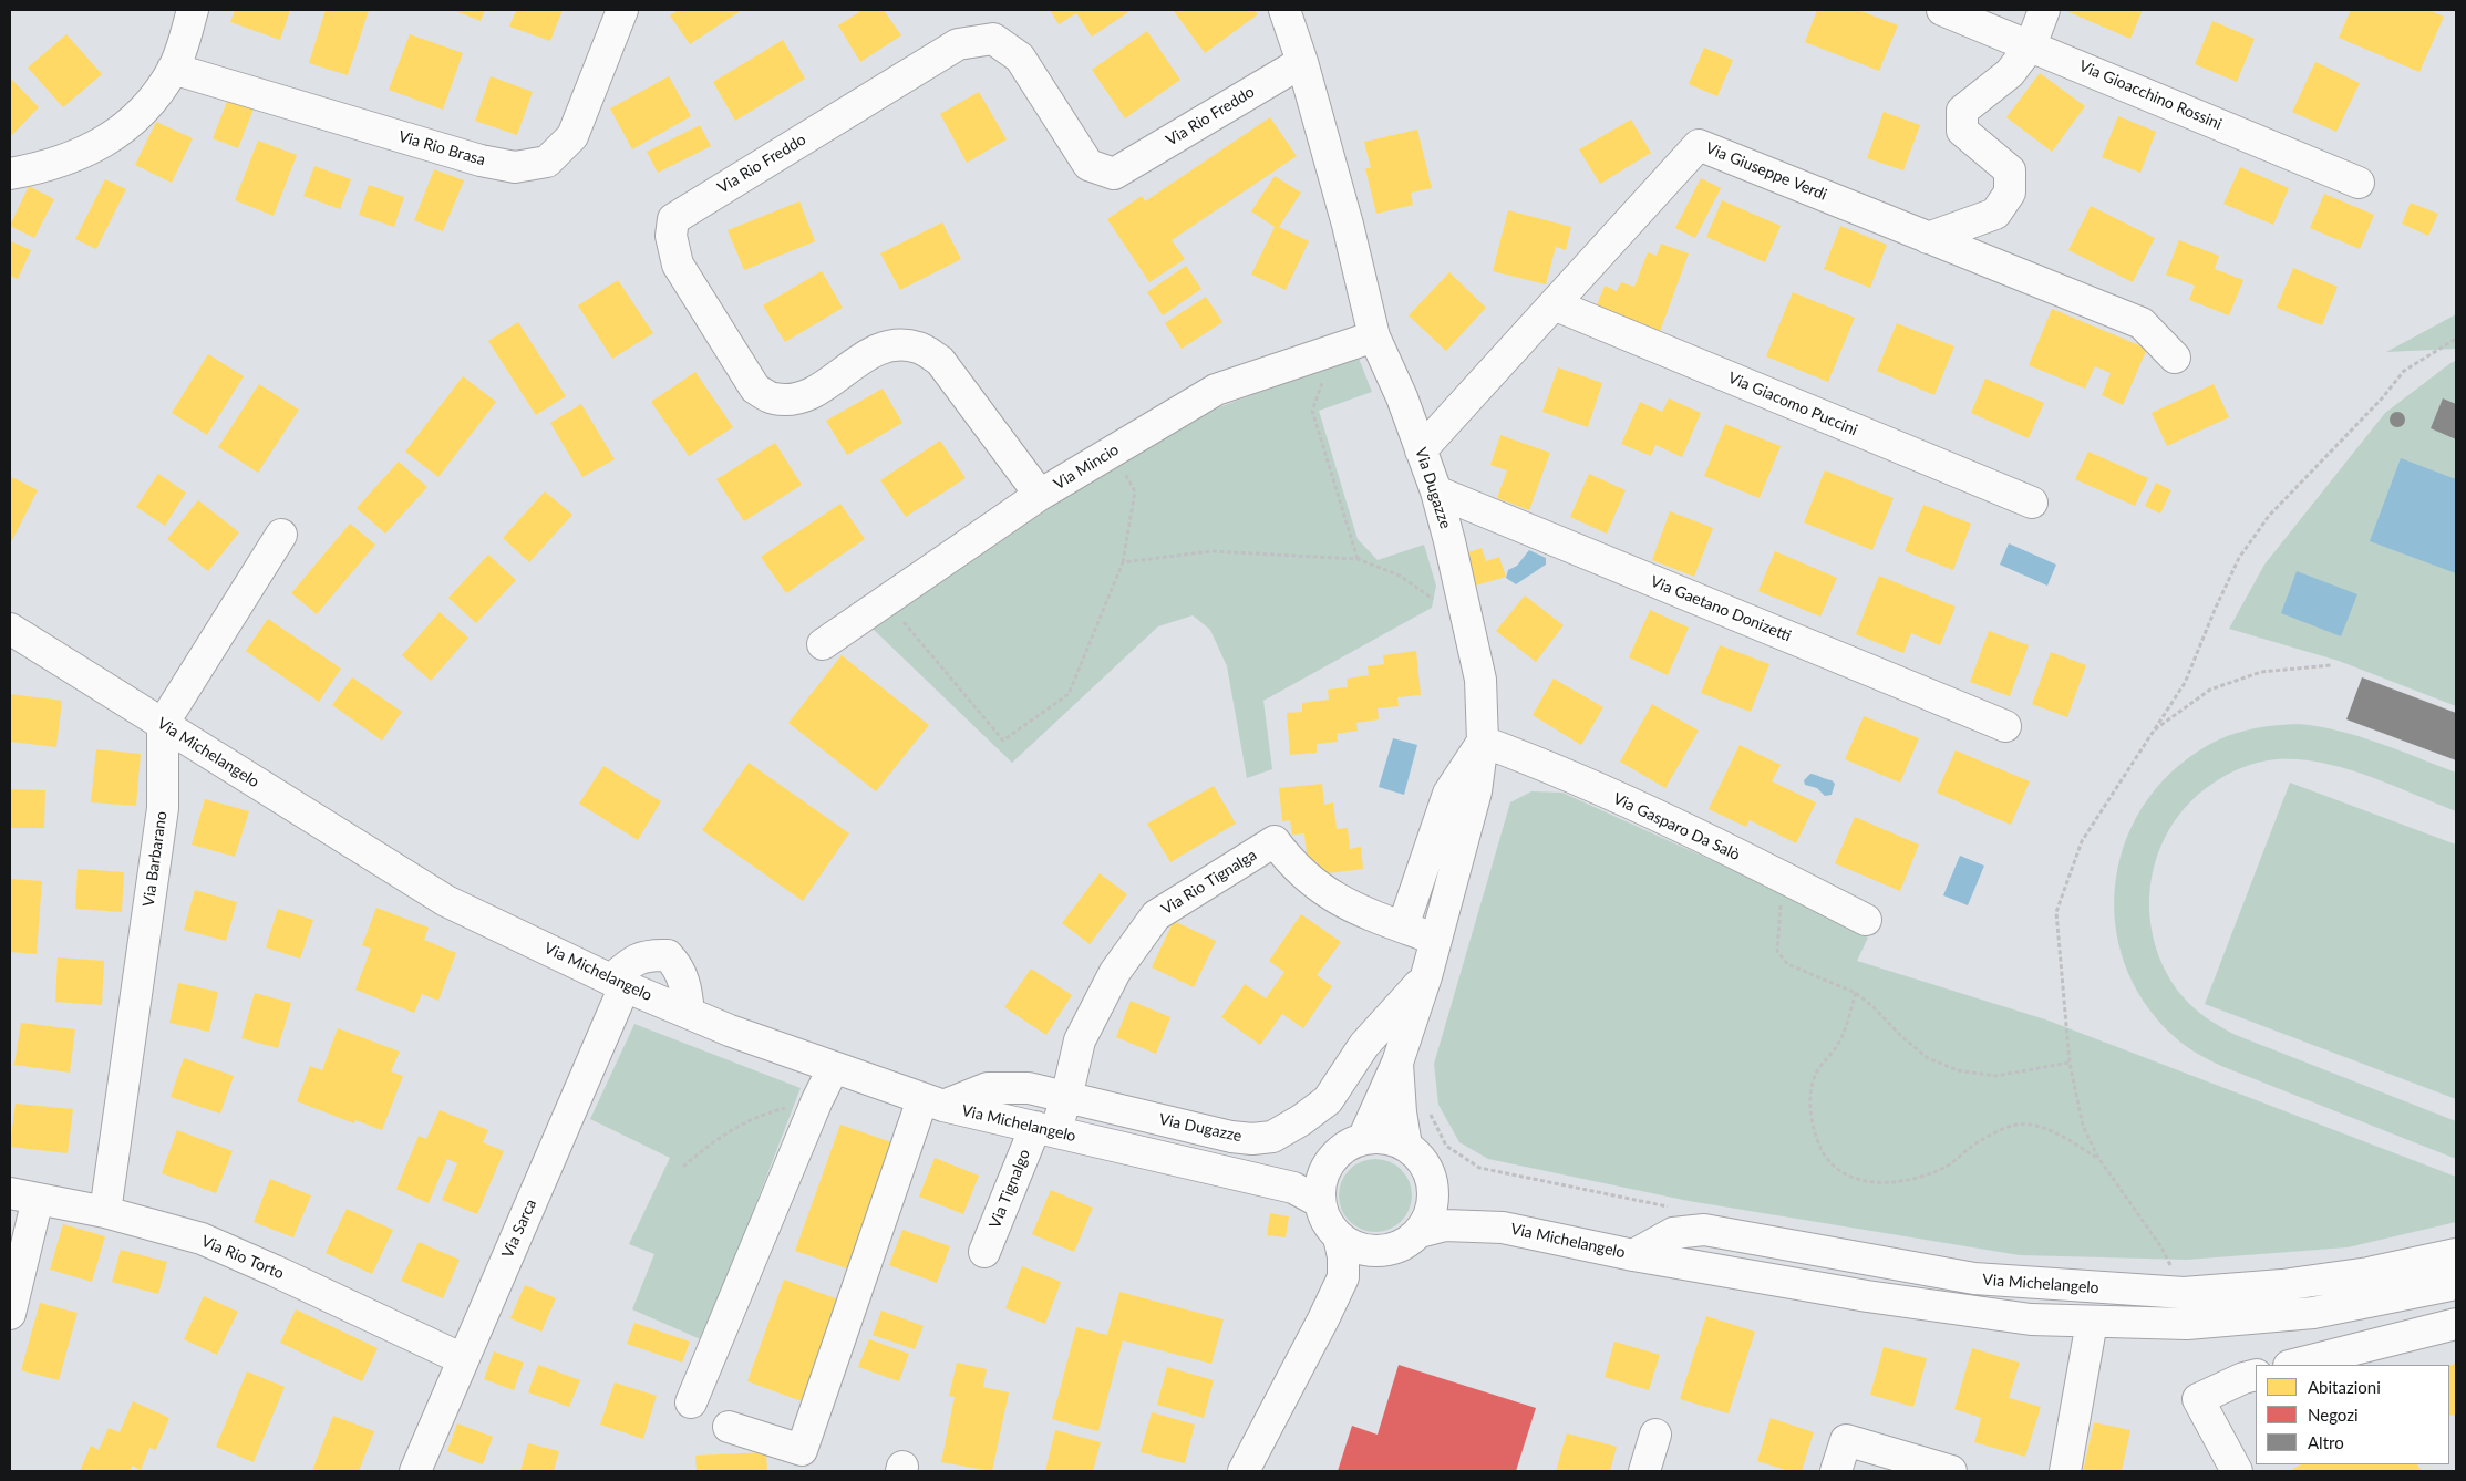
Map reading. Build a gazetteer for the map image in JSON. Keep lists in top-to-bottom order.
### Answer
{
  "streets": {
    "street": [
      "Via Gioacchino Rossini",
      "Via Rio Freddo",
      "Via Rio Brasa",
      "Via Giuseppe Verdi",
      "Via Giacomo Puccini",
      "Via Mincio",
      "Via Dugazze",
      "Via Gaetano Donizetti",
      "Via Michelangelo",
      "Via Gasparo Da Salò",
      "Via Barbarano",
      "Via Rio Tignalga",
      "Via Tignalgo",
      "Via Sarca",
      "Via Rio Torto"
    ]
  },
  "crossings": [
    ["Via Rio Freddo", "Via Mincio"],
    ["Via Rio Freddo", "Via Dugazze"],
    ["Via Giuseppe Verdi", "Via Giacomo Puccini"],
    ["Via Giuseppe Verdi", "Via Dugazze"],
    ["Via Mincio", "Via Dugazze"],
    ["Via Dugazze", "Via Gaetano Donizetti"],
    ["Via Dugazze", "Via Michelangelo"],
    ["Via Dugazze", "Via Gasparo Da Salò"],
    ["Via Dugazze", "Via Rio Tignalga"],
    ["Via Michelangelo", "Via Barbarano"],
    ["Via Michelangelo", "Via Rio Tignalga"],
    ["Via Michelangelo", "Via Tignalgo"],
    ["Via Michelangelo", "Via Sarca"],
    ["Via Barbarano", "Via Rio Torto"],
    ["Via Rio Tignalga", "Via Tignalgo"],
    ["Via Sarca", "Via Rio Torto"]
  ],
  "legend": ["Abitazioni", "Negozi", "Altro"]
}
